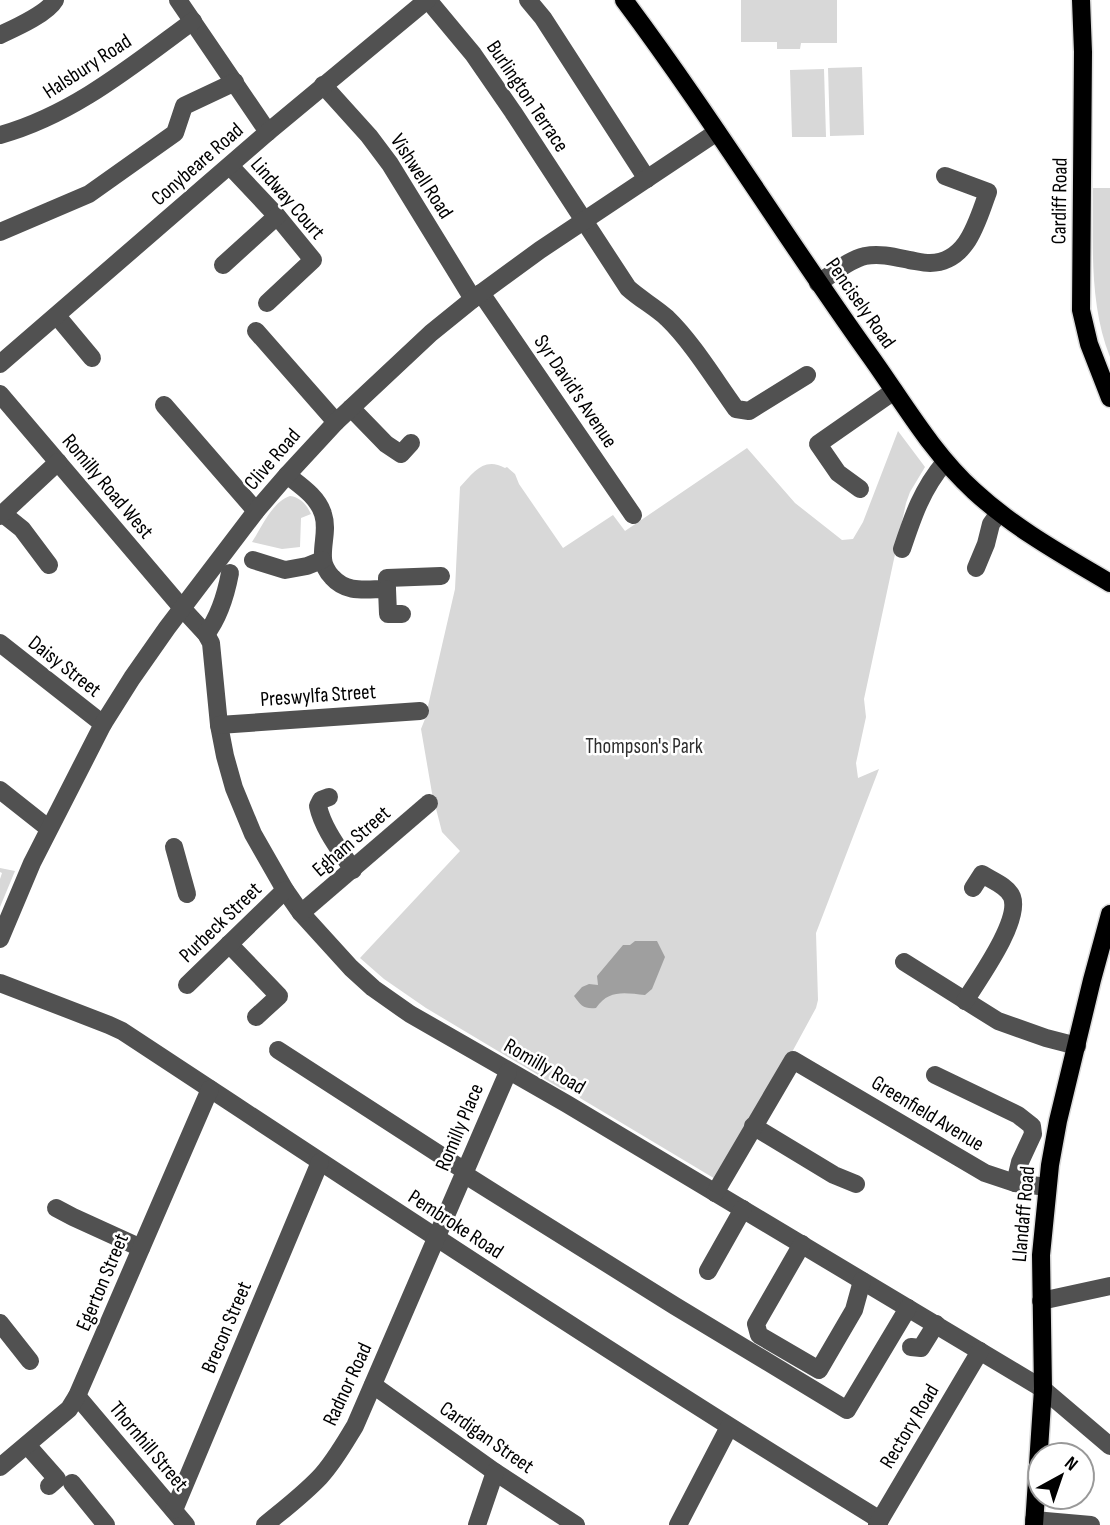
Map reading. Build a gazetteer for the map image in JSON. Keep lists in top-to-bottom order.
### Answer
{
  "streets": {
    "main road": ["Cardiff Road", "Pencisely Road", "Llandaff Road"],
    "street": [
      "Halsbury Road",
      "Burlington Terrace",
      "Conybeare Road",
      "Vishwell Road",
      "Lindway Court",
      "Syr David's Avenue",
      "Clive Road",
      "Romilly Road West",
      "Daisy Street",
      "Preswylfa Street",
      "Egham Street",
      "Purbeck Street",
      "Romilly Road",
      "Greenfield Avenue",
      "Romilly Place",
      "Pembroke Road",
      "Egerton Street",
      "Brecon Street",
      "Radnor Road",
      "Rectory Road",
      "Cardigan Street",
      "Thornhill Street"
    ]
  },
  "crossings": [
    ["Burlington Terrace", "Conybeare Road"],
    ["Burlington Terrace", "Clive Road"],
    ["Conybeare Road", "Vishwell Road"],
    ["Conybeare Road", "Lindway Court"],
    ["Vishwell Road", "Syr David's Avenue"],
    ["Vishwell Road", "Clive Road"],
    ["Pencisely Road", "Clive Road"],
    ["Syr David's Avenue", "Clive Road"],
    ["Clive Road", "Romilly Road West"],
    ["Clive Road", "Daisy Street"],
    ["Preswylfa Street", "Romilly Road"],
    ["Egham Street", "Romilly Road"],
    ["Purbeck Street", "Romilly Road"],
    ["Romilly Road", "Romilly Place"],
    ["Romilly Road", "Llandaff Road"],
    ["Romilly Road", "Rectory Road"],
    ["Greenfield Avenue", "Llandaff Road"],
    ["Romilly Place", "Pembroke Road"],
    ["Romilly Place", "Radnor Road"],
    ["Pembroke Road", "Egerton Street"],
    ["Pembroke Road", "Brecon Street"],
    ["Pembroke Road", "Radnor Road"],
    ["Pembroke Road", "Rectory Road"],
    ["Egerton Street", "Thornhill Street"],
    ["Brecon Street", "Thornhill Street"],
    ["Radnor Road", "Cardigan Street"]
  ],
  "parks": ["Thompson's Park"],
  "north": "top right"
}
